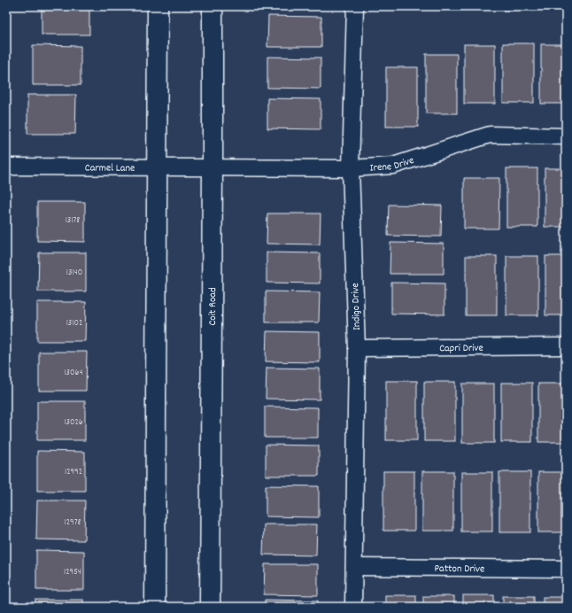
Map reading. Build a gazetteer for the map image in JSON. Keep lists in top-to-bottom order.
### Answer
{
  "streets": {
    "main road": ["Coit Road"],
    "street": [
      "Irene Drive",
      "Carmel Lane",
      "Indigo Drive",
      "Capri Drive",
      "Patton Drive"
    ]
  },
  "crossings": [
    ["Irene Drive", "Carmel Lane"],
    ["Irene Drive", "Coit Road"],
    ["Irene Drive", "Indigo Drive"],
    ["Carmel Lane", "Coit Road"],
    ["Indigo Drive", "Capri Drive"],
    ["Indigo Drive", "Patton Drive"]
  ],
  "house_numbers": [
    "13178",
    "13140",
    "13102",
    "13064",
    "13026",
    "12992",
    "12978",
    "12954"
  ]
}
